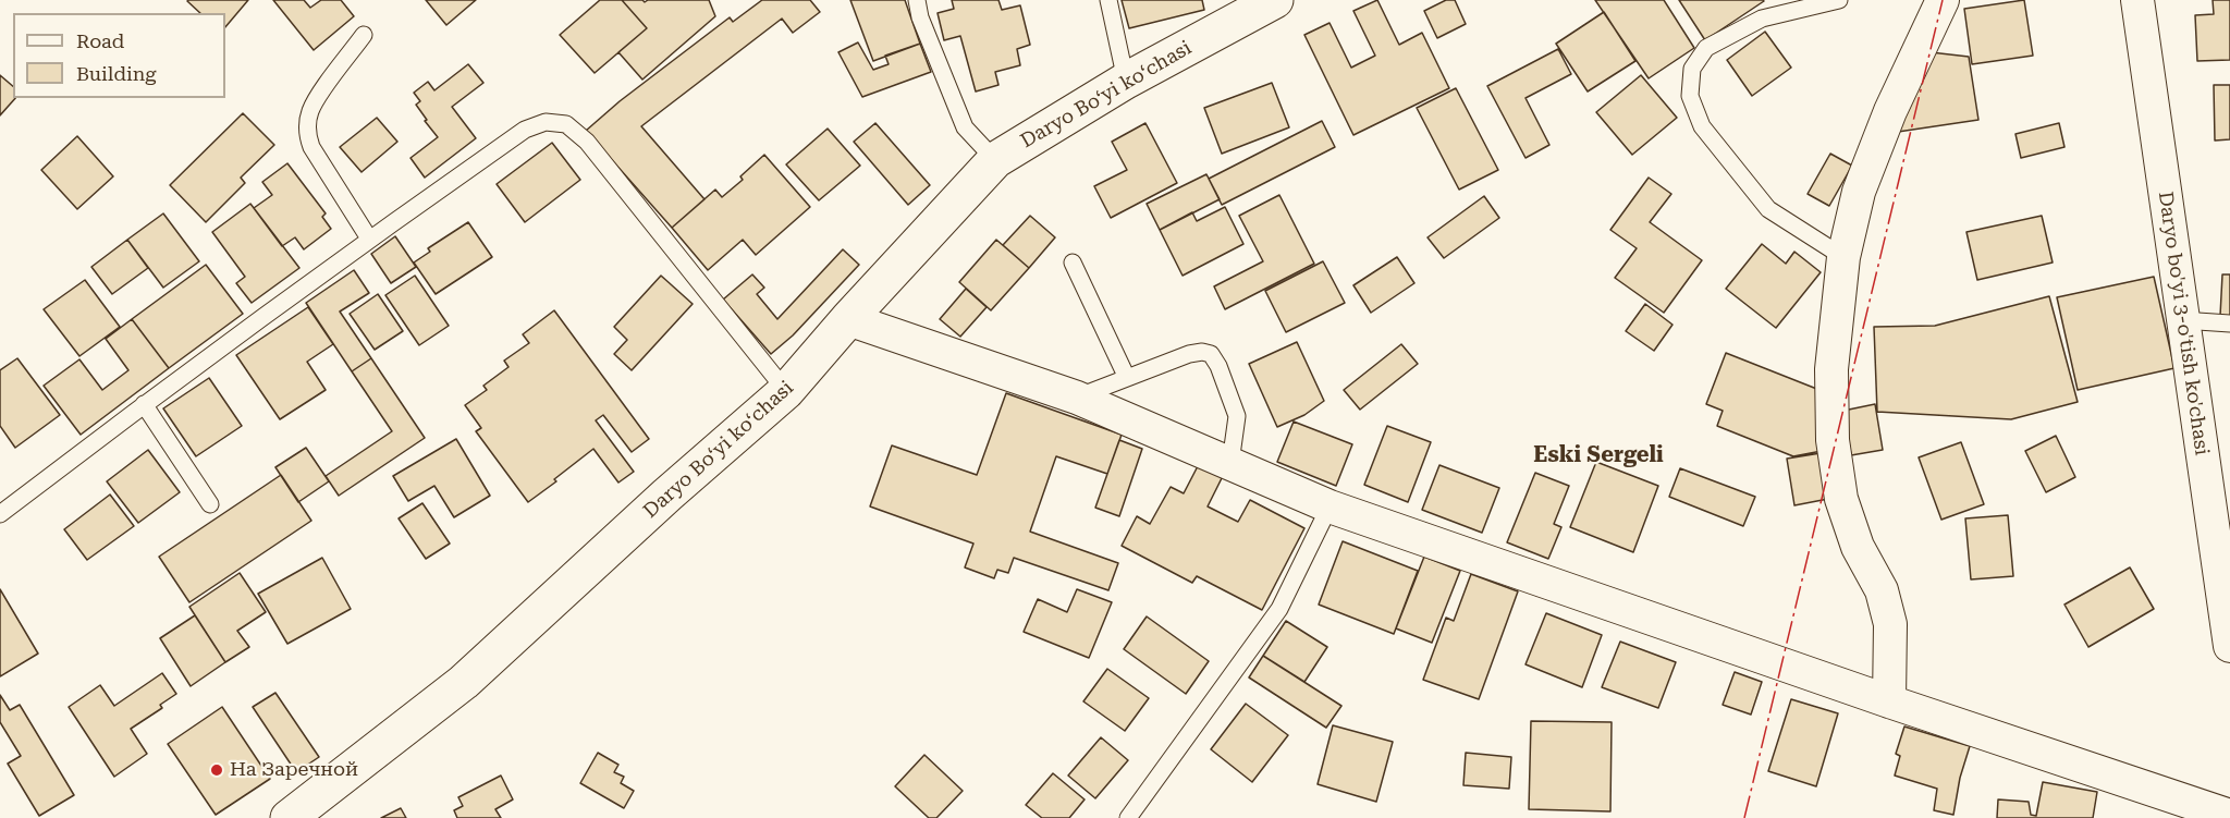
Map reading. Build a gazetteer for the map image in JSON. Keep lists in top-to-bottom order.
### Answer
{
  "streets": {
    "street": ["Daryo Boʻyi koʻchasi", "Daryo bo'yi 3-o'tish ko'chasi"]
  },
  "districts": ["Eski Sergeli"],
  "places": ["На Заречной"],
  "legend": ["Road", "Building"]
}
